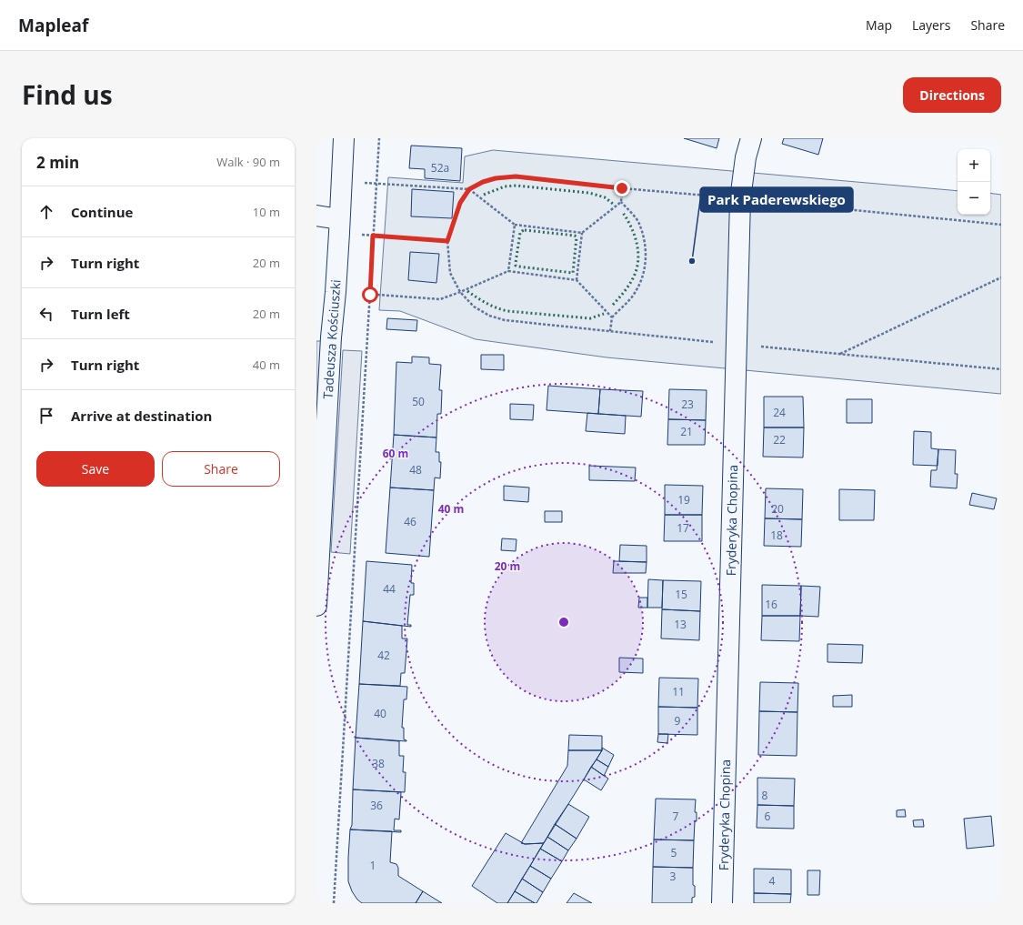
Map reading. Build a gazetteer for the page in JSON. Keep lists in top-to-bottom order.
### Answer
{
  "streets": {
    "street": ["Tadeusza Kościuszki", "Fryderyka Chopina"]
  },
  "places": ["Park Paderewskiego"],
  "house_numbers": [
    "52a",
    "50",
    "23",
    "24",
    "21",
    "22",
    "48",
    "19",
    "20",
    "46",
    "17",
    "18",
    "44",
    "15",
    "16",
    "13",
    "42",
    "11",
    "40",
    "9",
    "38",
    "8",
    "36",
    "7",
    "6",
    "5",
    "1",
    "3",
    "4"
  ],
  "page": {
    "header": "Mapleaf",
    "nav": ["Map", "Layers", "Share"],
    "title": "Find us",
    "buttons": [
      "Directions",
      ["Save", "Share"]
    ],
    "heading": ["2 min", "Walk · 90 m"],
    "map_buttons": ["+", "−"],
    "list": [
      ["Continue", "10 m"],
      ["Turn right", "20 m"],
      ["Turn left", "20 m"],
      ["Turn right", "40 m"],
      "Arrive at destination"
    ]
  },
  "rings": ["60 m", "40 m", "20 m"]
}
